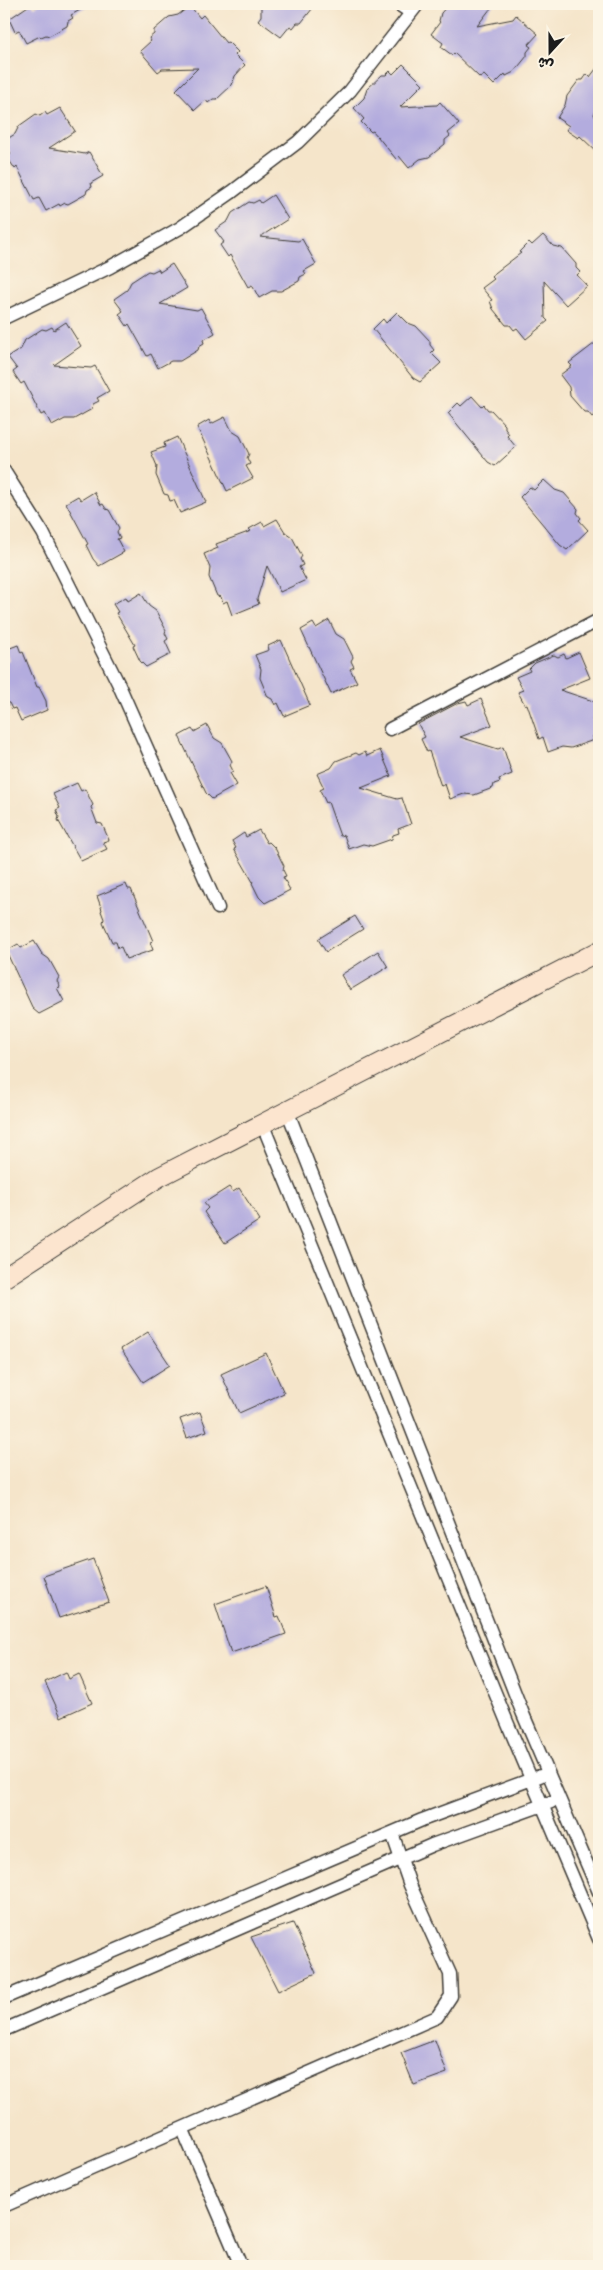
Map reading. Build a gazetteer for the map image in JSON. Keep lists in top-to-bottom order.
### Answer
{
  "north": "bottom"
}
